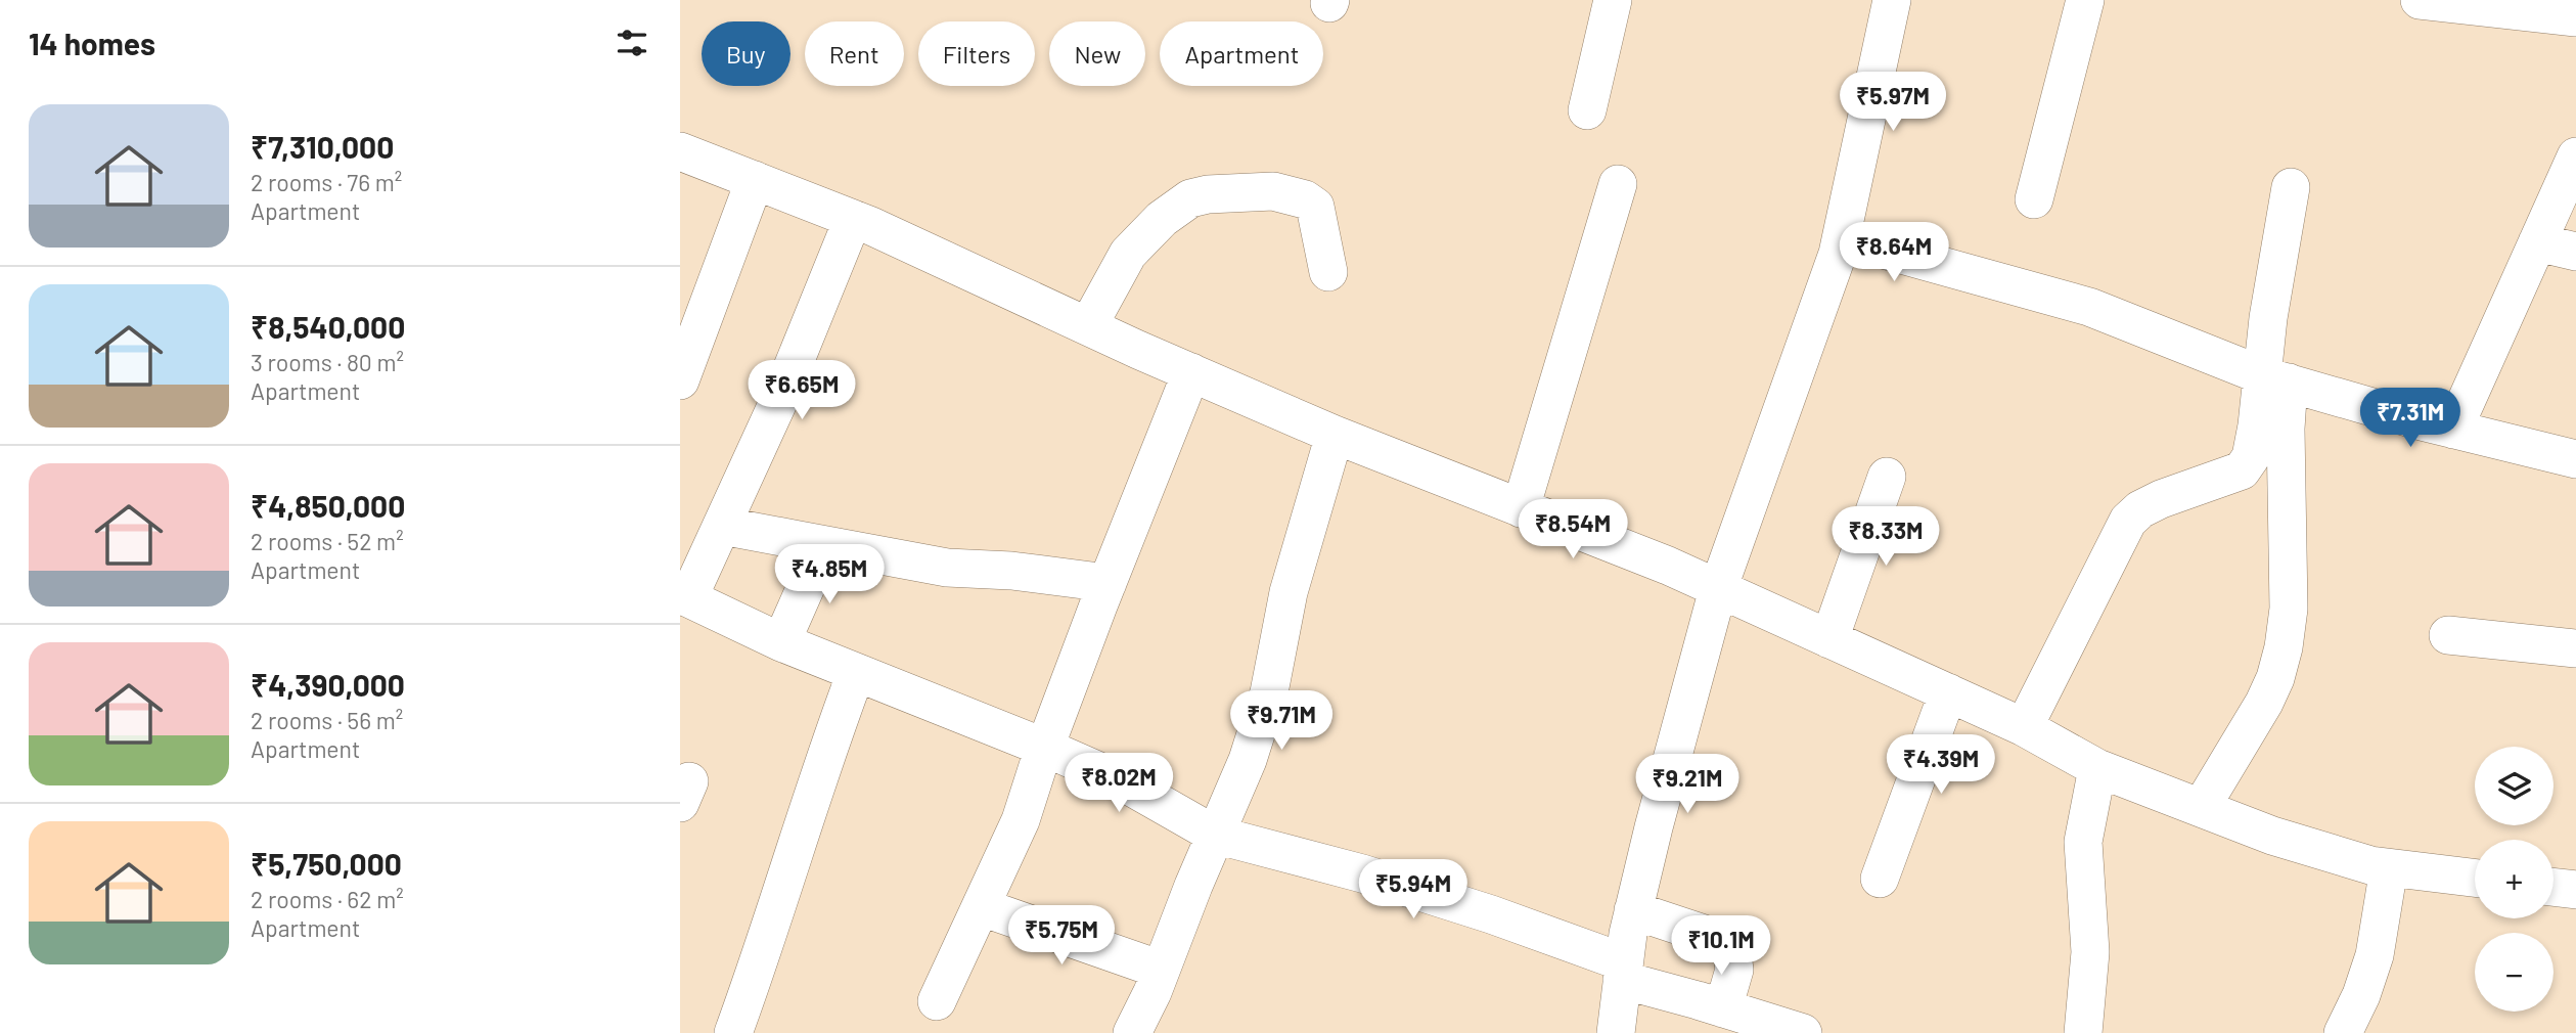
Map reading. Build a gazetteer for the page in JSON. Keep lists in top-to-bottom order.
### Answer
{
  "page": {
    "heading": "14 homes",
    "chip": [
      "Buy",
      "Rent",
      "Filters",
      "New",
      "Apartment"
    ],
    "price": [
      "₹5.97M",
      "₹8.64M",
      "₹6.65M",
      "₹7.31M",
      "₹8.54M",
      "₹8.33M",
      "₹4.85M",
      "₹9.71M",
      "₹4.39M",
      "₹8.02M",
      "₹9.21M",
      "₹5.94M",
      "₹5.75M",
      "₹10.1M"
    ],
    "list": [
      {
        "name": "₹7,310,000",
        "note": "2 rooms · 76 m² · Apartment"
      },
      {
        "name": "₹8,540,000",
        "note": "3 rooms · 80 m² · Apartment"
      },
      {
        "name": "₹4,850,000",
        "note": "2 rooms · 52 m² · Apartment"
      },
      {
        "name": "₹4,390,000",
        "note": "2 rooms · 56 m² · Apartment"
      },
      {
        "name": "₹5,750,000",
        "note": "2 rooms · 62 m² · Apartment"
      }
    ],
    "map_buttons": ["+", "−"]
  }
}
